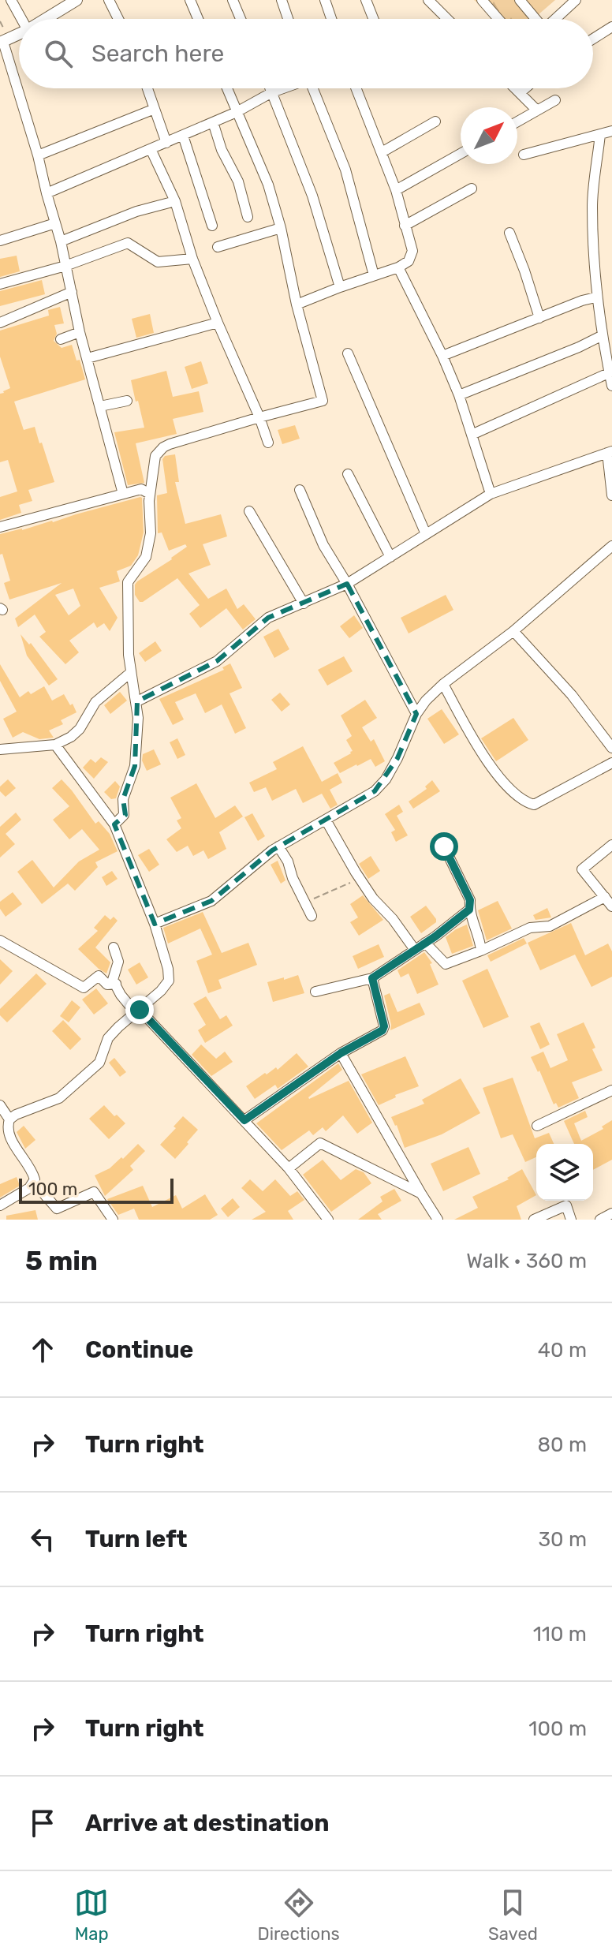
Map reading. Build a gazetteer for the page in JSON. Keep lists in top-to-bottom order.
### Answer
{
  "scale_bar": "100 m",
  "north": "top right",
  "page": {
    "search": "Search here",
    "scale": "100 m",
    "heading": ["5 min", "Walk · 360 m"],
    "list": [
      ["Continue", "40 m"],
      ["Turn right", "80 m"],
      ["Turn left", "30 m"],
      ["Turn right", "110 m"],
      ["Turn right", "100 m"],
      "Arrive at destination"
    ],
    "nav": ["Map", "Directions", "Saved"]
  }
}
